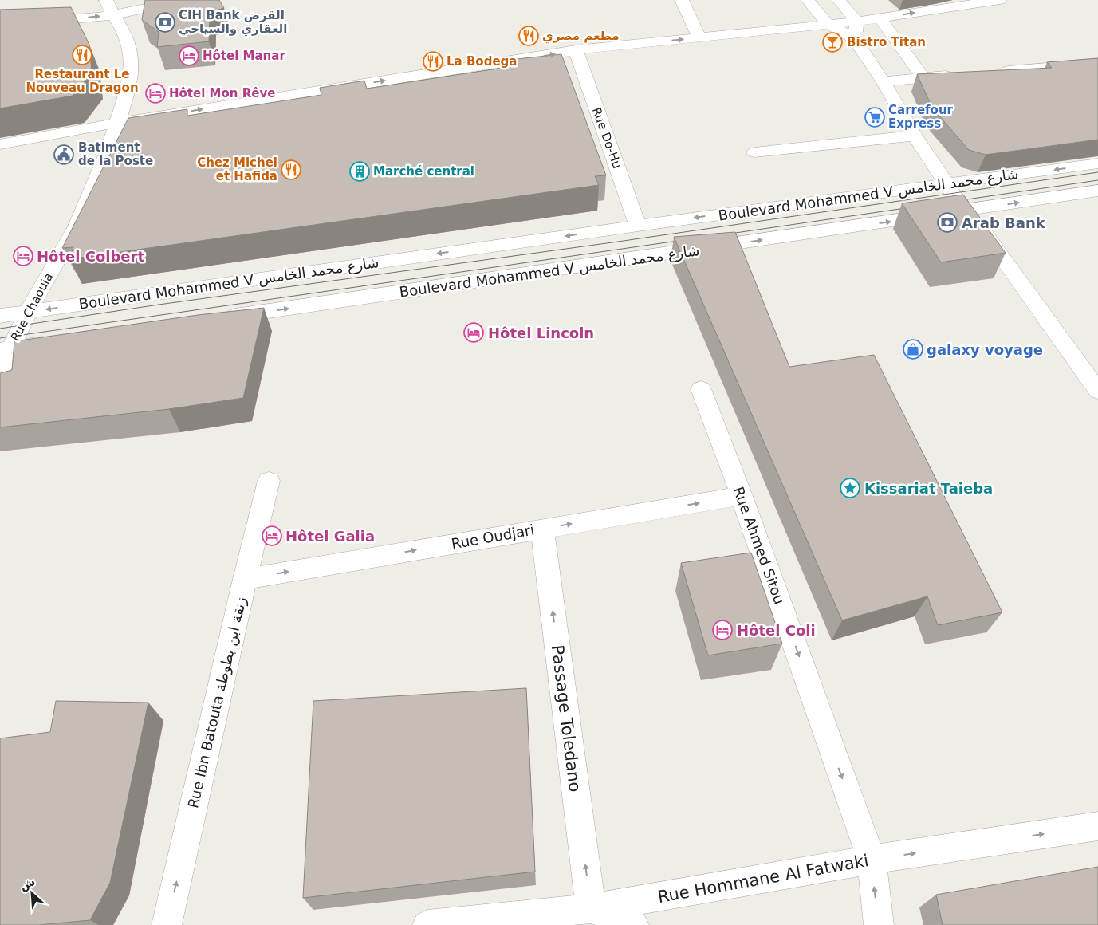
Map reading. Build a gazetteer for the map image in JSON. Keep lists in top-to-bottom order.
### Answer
{
  "streets": {
    "street": [
      "Rue Do-Hu",
      "Boulevard Mohammed V شارع محمد الخامس",
      "Rue Chaouia",
      "Rue Oudjari",
      "Rue Ahmed Sitou",
      "Rue Ibn Batouta زنقة ابن بطوطة",
      "Passage Toledano",
      "Rue Hommane Al Fatwaki"
    ]
  },
  "crossings": [
    ["Rue Do-Hu", "Boulevard Mohammed V شارع محمد الخامس"],
    ["Boulevard Mohammed V شارع محمد الخامس", "Rue Chaouia"],
    ["Rue Oudjari", "Rue Ahmed Sitou"],
    ["Rue Oudjari", "Rue Ibn Batouta زنقة ابن بطوطة"],
    ["Rue Oudjari", "Passage Toledano"],
    ["Rue Ahmed Sitou", "Rue Hommane Al Fatwaki"],
    ["Passage Toledano", "Rue Hommane Al Fatwaki"]
  ],
  "one_way": ["Rue Oudjari", "Rue Ibn Batouta زنقة ابن بطوطة", "Passage Toledano"],
  "places": {
    "bank": ["CIH Bank القرض العقاري والسياحي", "Arab Bank"],
    "restaurant": [
      "مطعم مصري",
      "Restaurant Le Nouveau Dragon",
      "La Bodega",
      "Chez Michel et Hafida"
    ],
    "bar": ["Bistro Titan"],
    "hotel": [
      "Hôtel Manar",
      "Hôtel Mon Rêve",
      "Hôtel Colbert",
      "Hôtel Lincoln",
      "Hôtel Galia",
      "Hôtel Coli"
    ],
    "supermarket": ["Carrefour Express"],
    "public building": ["Batiment de la Poste"],
    "building": ["Marché central"],
    "shop": ["galaxy voyage"],
    "place": ["Kissariat Taieba"]
  },
  "north": "top left"
}
